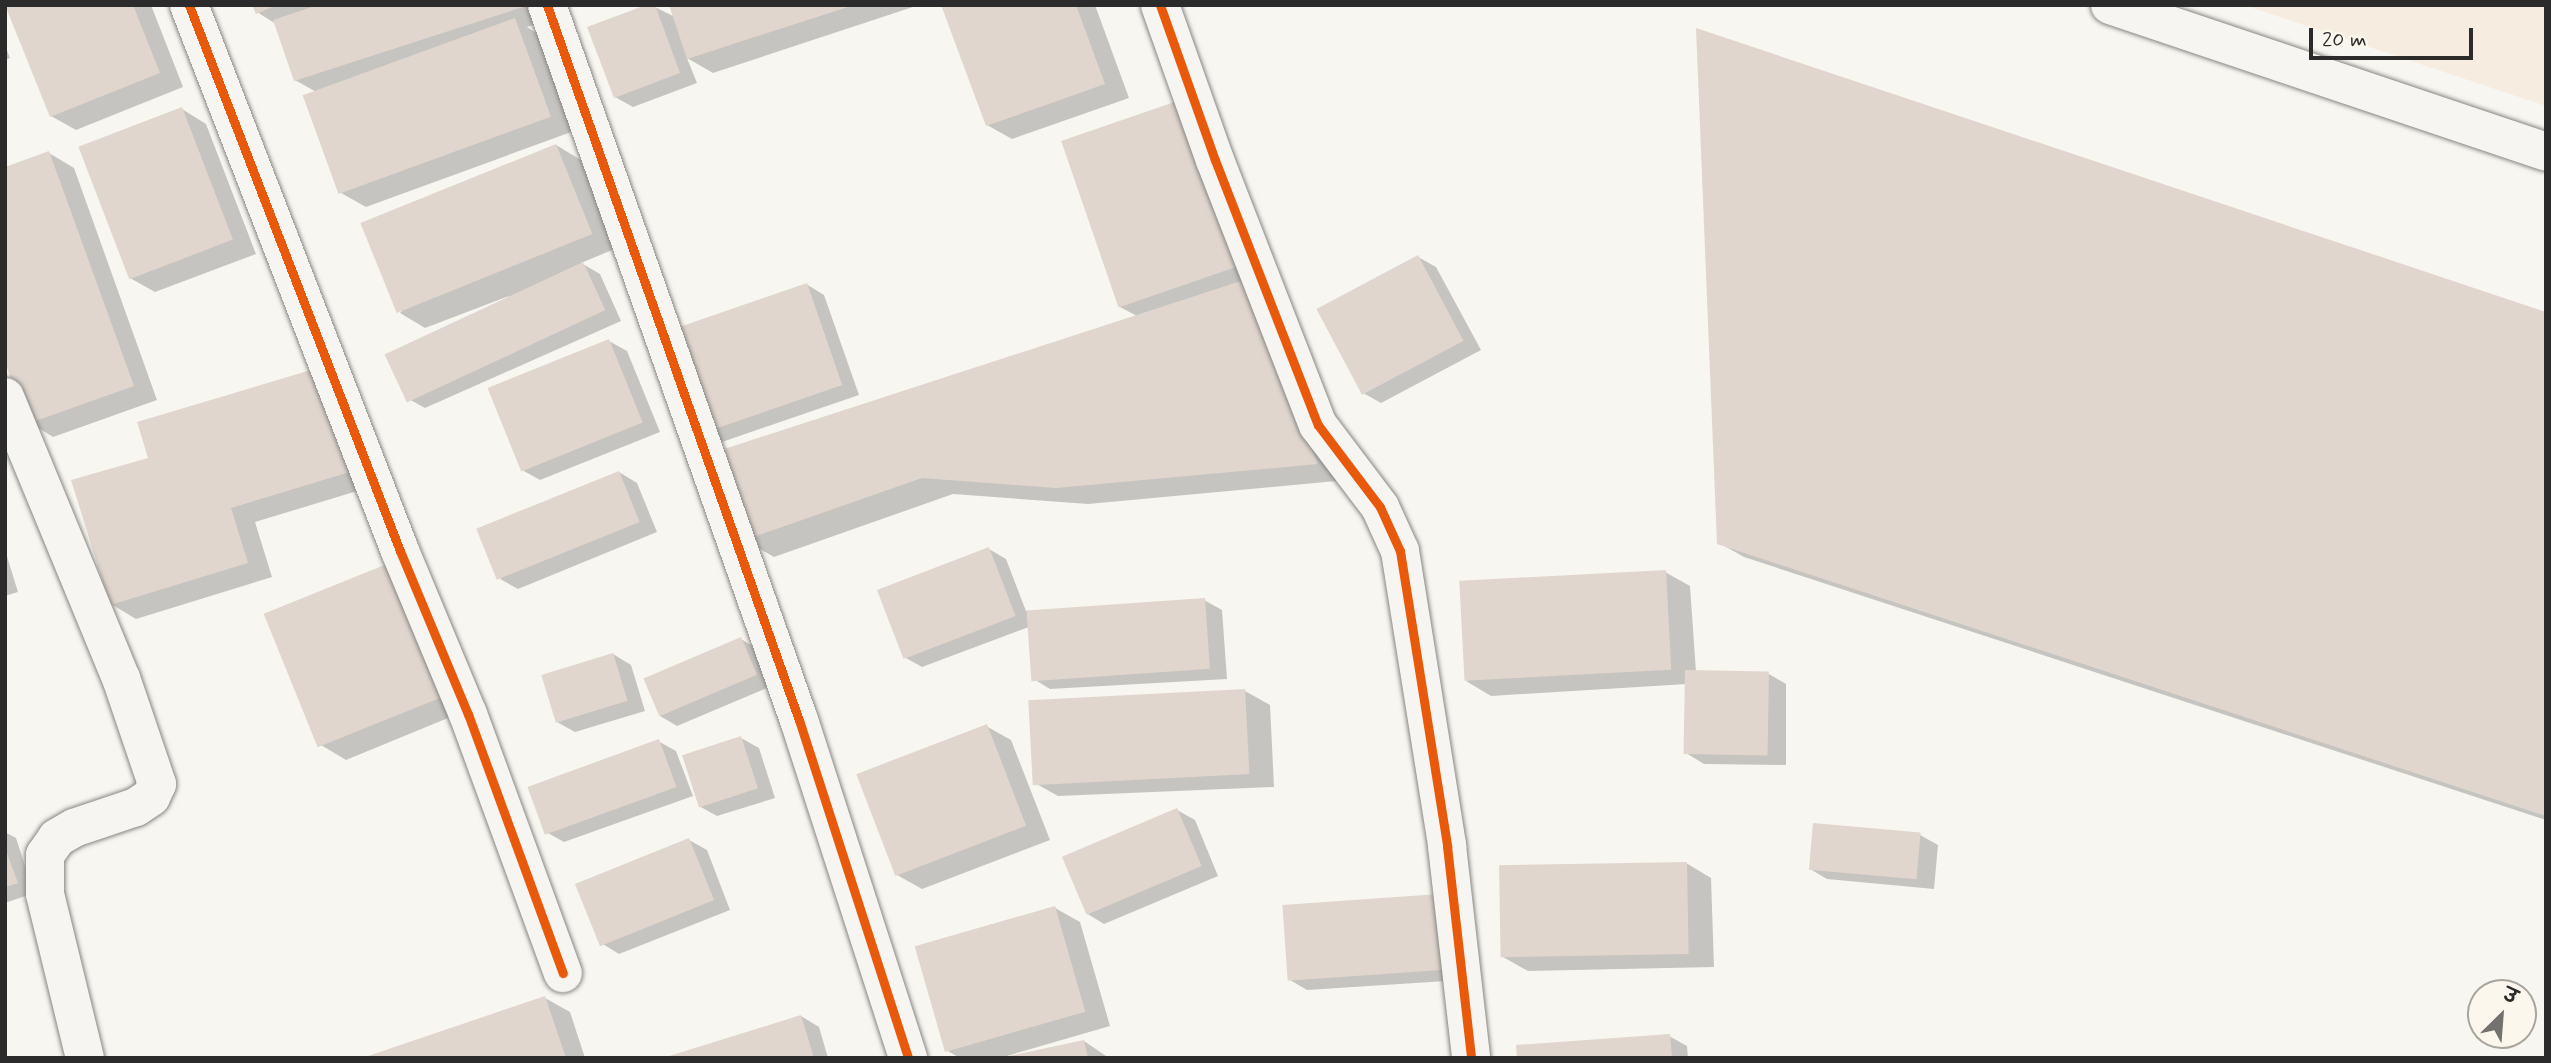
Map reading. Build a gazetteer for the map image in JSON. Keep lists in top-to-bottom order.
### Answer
{
  "scale_bar": "20 m",
  "north": "top right"
}
